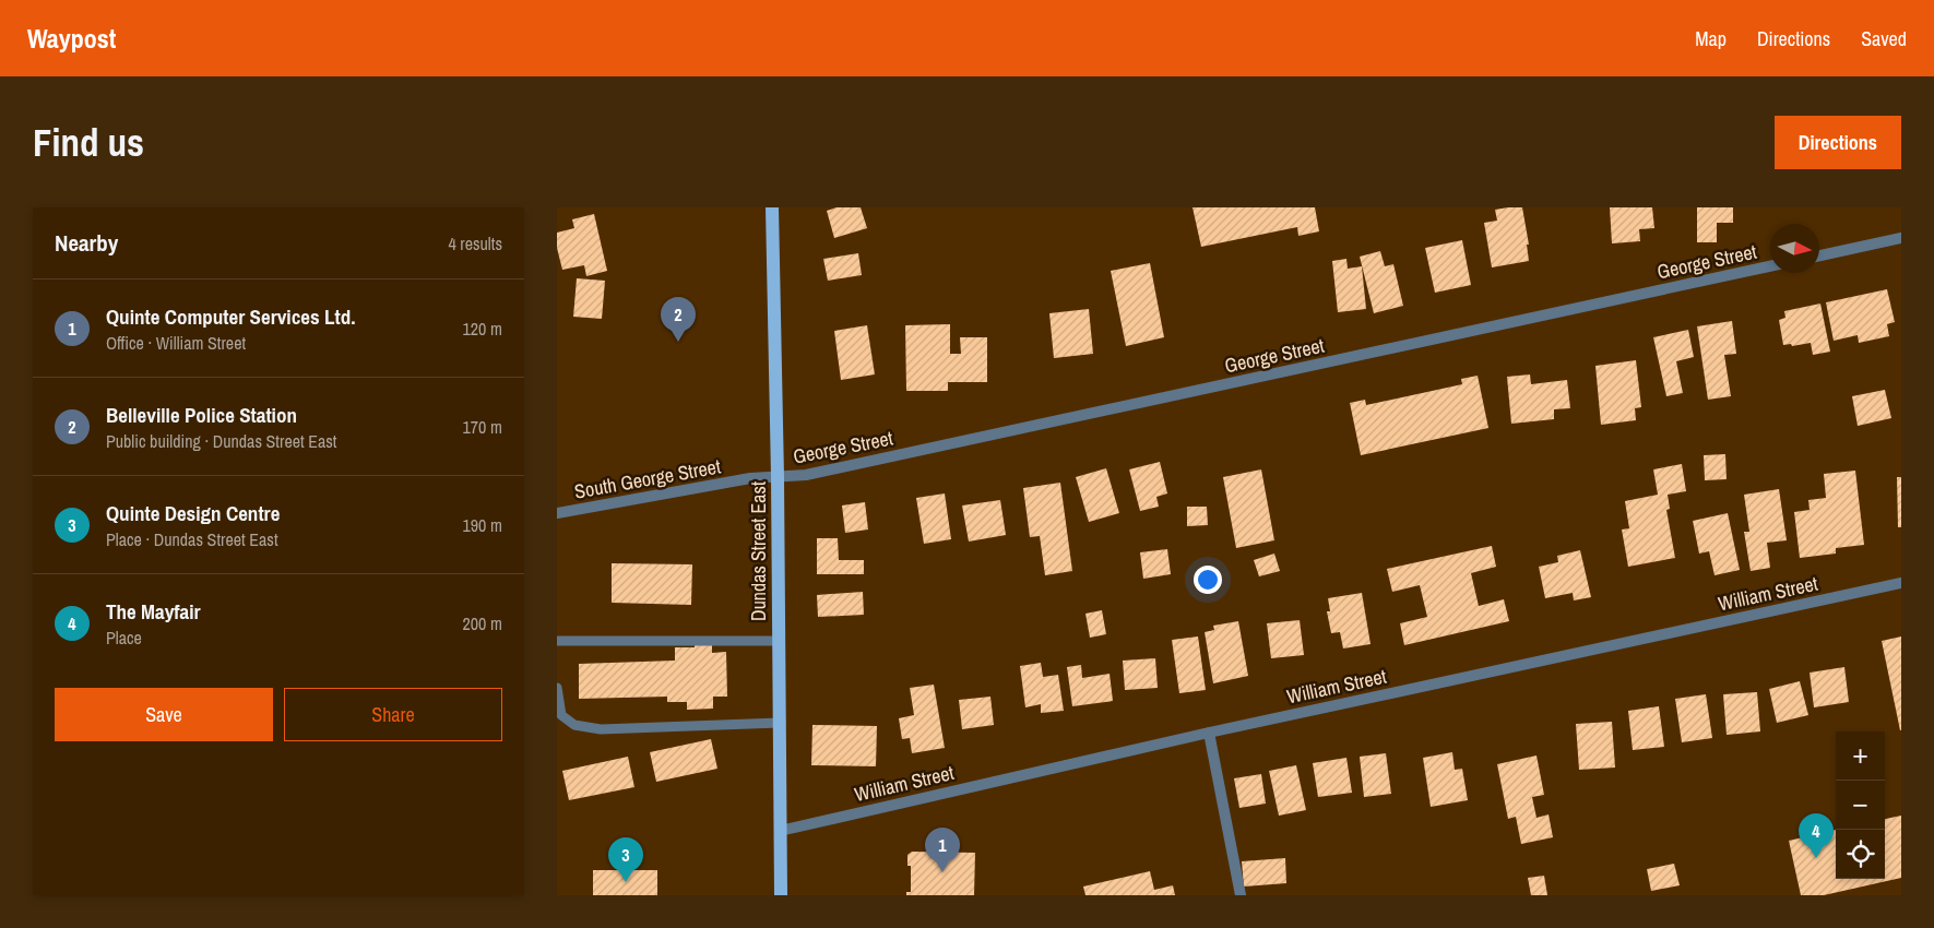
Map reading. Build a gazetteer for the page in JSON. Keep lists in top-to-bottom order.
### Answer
{
  "streets": {
    "main road": ["Dundas Street East"],
    "street": ["George Street", "South George Street", "William Street"]
  },
  "crossings": [
    ["George Street", "South George Street"],
    ["George Street", "Dundas Street East"],
    ["South George Street", "Dundas Street East"],
    ["Dundas Street East", "William Street"]
  ],
  "north": "right",
  "page": {
    "header": "Waypost",
    "nav": ["Map", "Directions", "Saved"],
    "buttons": [
      "Directions",
      ["Save", "Share"]
    ],
    "title": "Find us",
    "heading": ["Nearby", "4 results"],
    "list": [
      {
        "mark": "1",
        "name": "Quinte Computer Services Ltd.",
        "note": "Office · William Street",
        "value": "120 m"
      },
      {
        "mark": "2",
        "name": "Belleville Police Station",
        "note": "Public building · Dundas Street East",
        "value": "170 m"
      },
      {
        "mark": "3",
        "name": "Quinte Design Centre",
        "note": "Place · Dundas Street East",
        "value": "190 m"
      },
      {
        "mark": "4",
        "name": "The Mayfair",
        "note": "Place",
        "value": "200 m"
      }
    ],
    "pins": [
      "2",
      "4",
      "1",
      "3"
    ],
    "map_buttons": ["+", "−"]
  }
}
